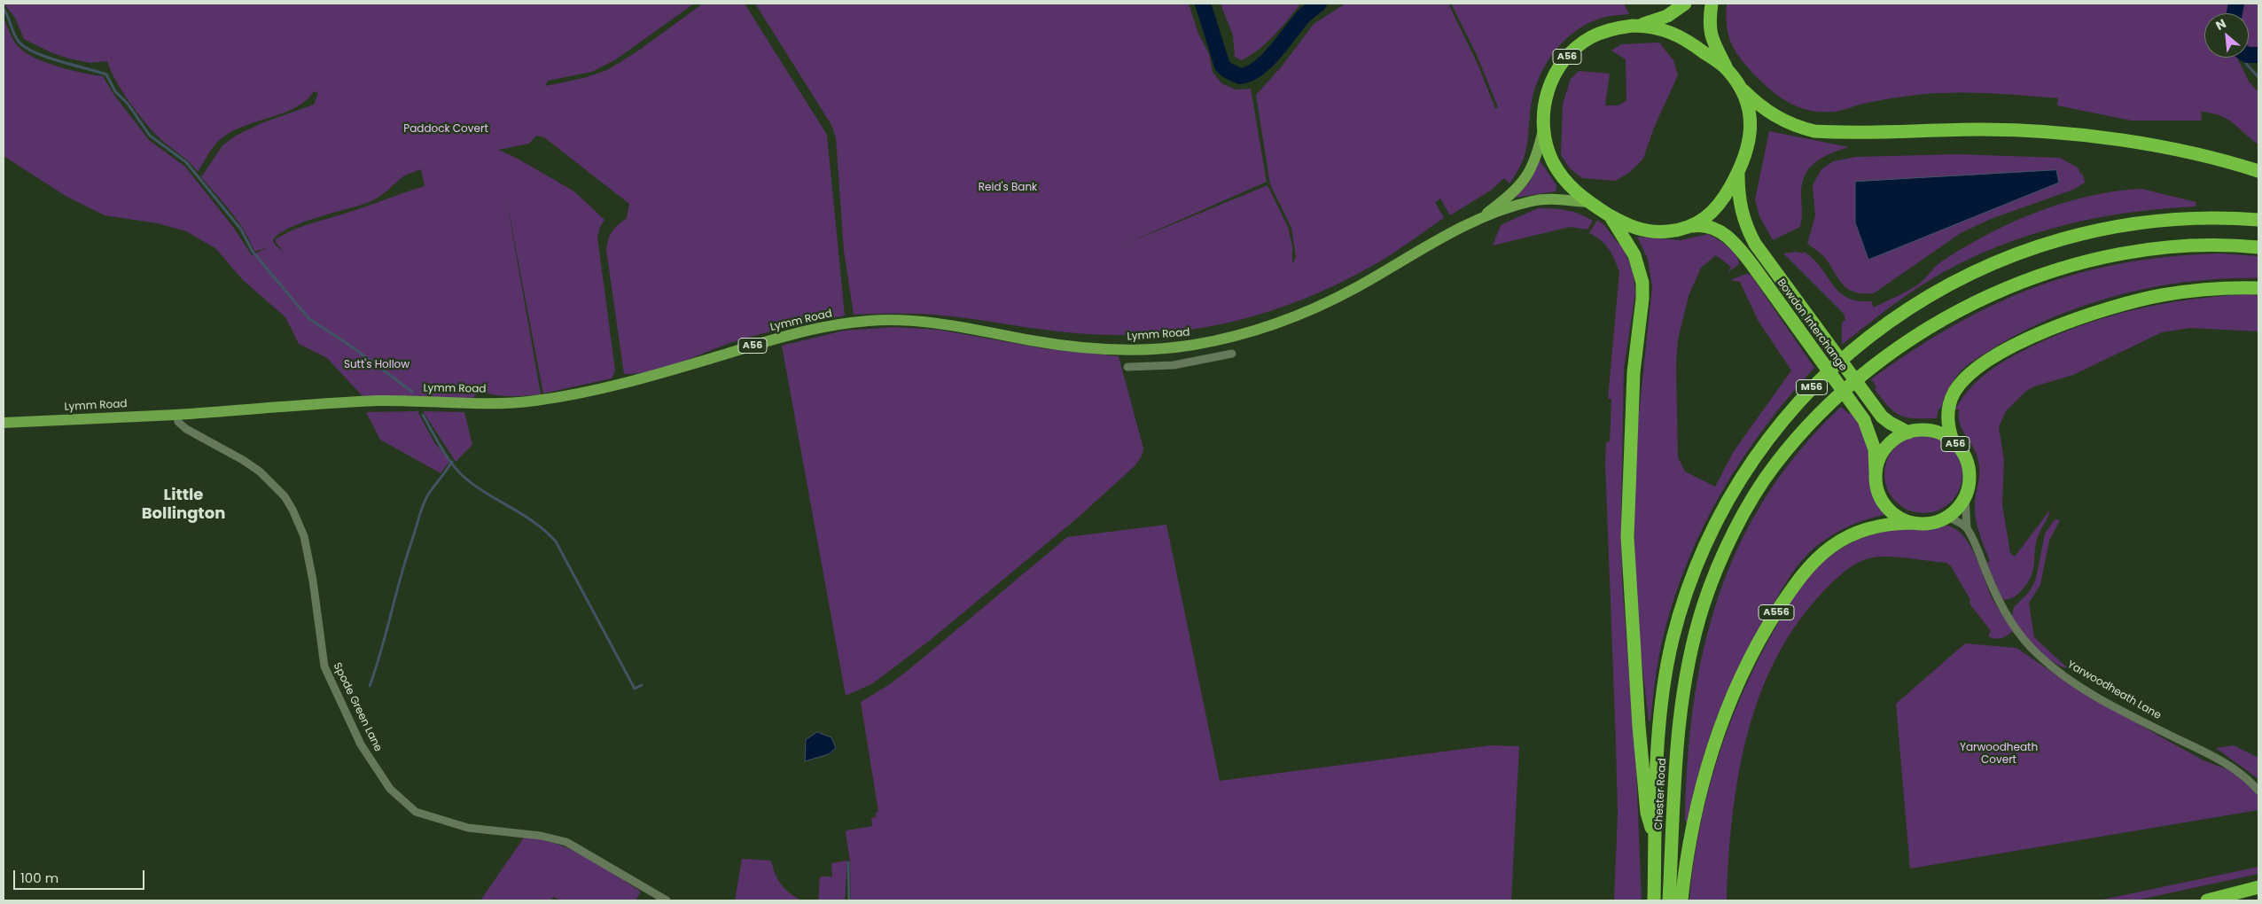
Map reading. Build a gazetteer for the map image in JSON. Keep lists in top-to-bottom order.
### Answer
{
  "streets": {
    "highway": [
      "A56",
      "Bowdon Interchange",
      "M56",
      "A556",
      "Chester Road"
    ],
    "main road": ["Lymm Road"],
    "street": ["Yarwoodheath Lane", "Spode Green Lane"]
  },
  "crossings": [
    ["A56", "Lymm Road"],
    ["A56", "Bowdon Interchange"],
    ["A56", "A556"],
    ["A56", "Yarwoodheath Lane"],
    ["Lymm Road", "Spode Green Lane"],
    ["Bowdon Interchange", "A556"],
    ["Bowdon Interchange", "Yarwoodheath Lane"],
    ["M56", "Chester Road"],
    ["A556", "Yarwoodheath Lane"]
  ],
  "districts": ["Little Bollington"],
  "parks": [
    "Paddock Covert",
    "Reid's Bank",
    "Sutt's Hollow",
    "Yarwoodheath Covert"
  ],
  "scale_bar": "100 m",
  "north": "top left"
}
